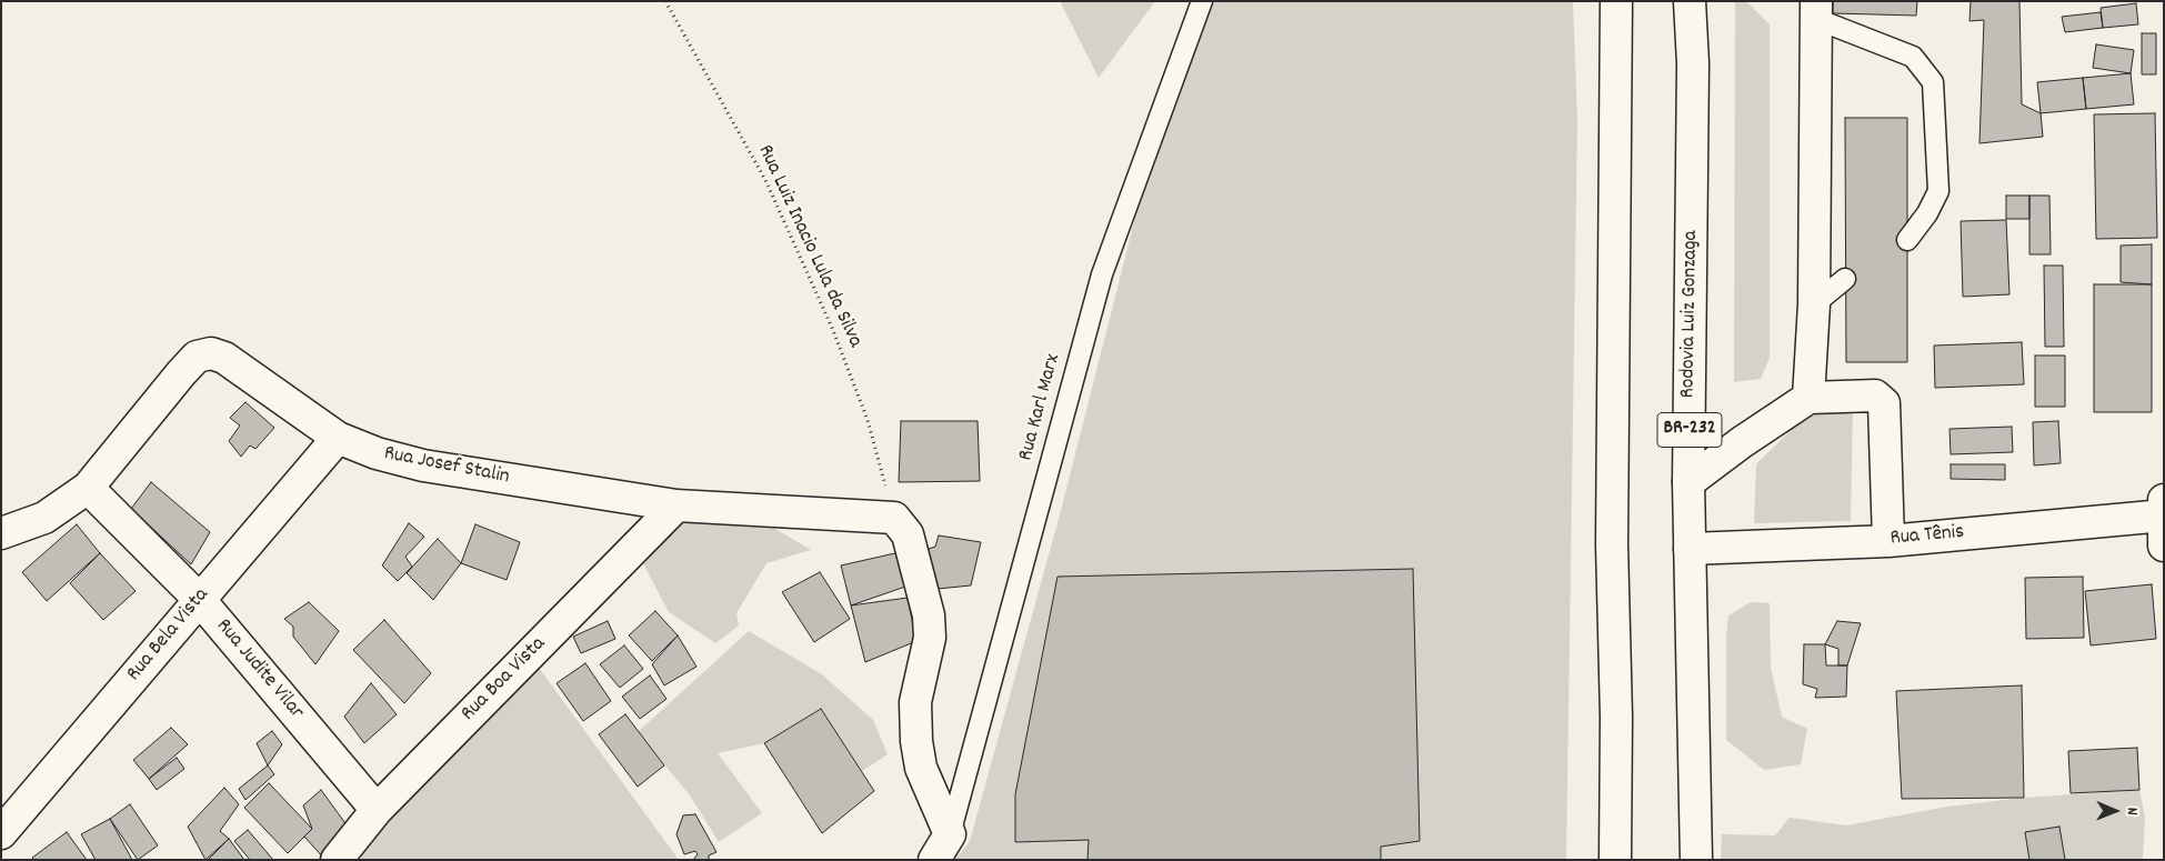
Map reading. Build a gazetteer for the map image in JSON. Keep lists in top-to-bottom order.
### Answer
{
  "streets": {
    "main road": [
      "Rodovia Luiz Gonzaga",
      "BR-232",
      "Rua Josef Stalin",
      "Rua Tênis",
      "Rua Bela Vista",
      "Rua Judite Vilar",
      "Rua Boa Vista"
    ],
    "lane": ["Rua Karl Marx"],
    "path": ["Rua Luiz Inacio Lula da Silva"]
  },
  "crossings": [
    ["Rua Luiz Inacio Lula da Silva", "Rua Josef Stalin"],
    ["Rodovia Luiz Gonzaga", "Rua Tênis"],
    ["Rua Josef Stalin", "Rua Bela Vista"],
    ["Rua Josef Stalin", "Rua Judite Vilar"],
    ["Rua Josef Stalin", "Rua Boa Vista"],
    ["Rua Bela Vista", "Rua Judite Vilar"],
    ["Rua Judite Vilar", "Rua Boa Vista"]
  ],
  "north": "right"
}
